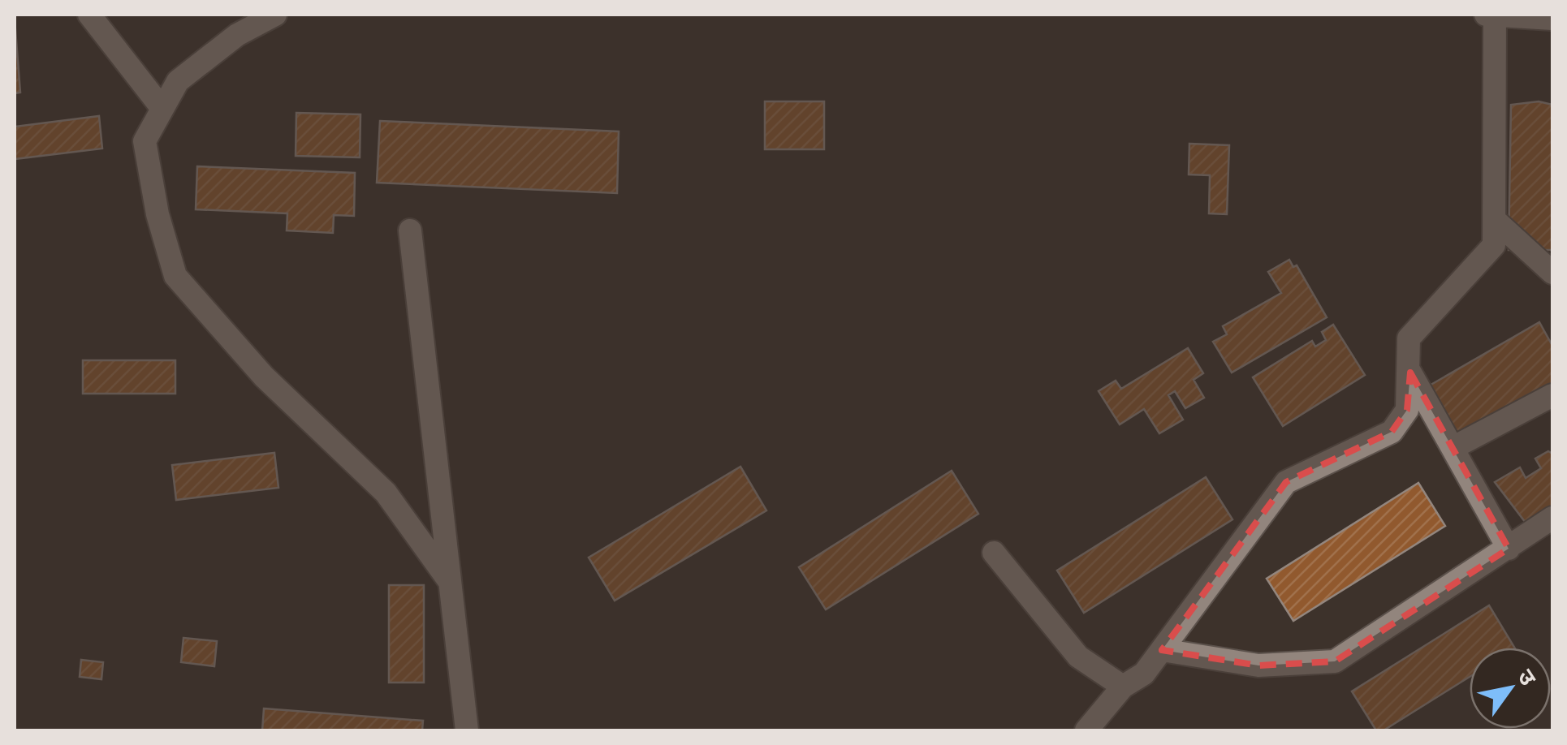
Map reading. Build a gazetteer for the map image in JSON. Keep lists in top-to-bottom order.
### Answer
{
  "north": "top right"
}
